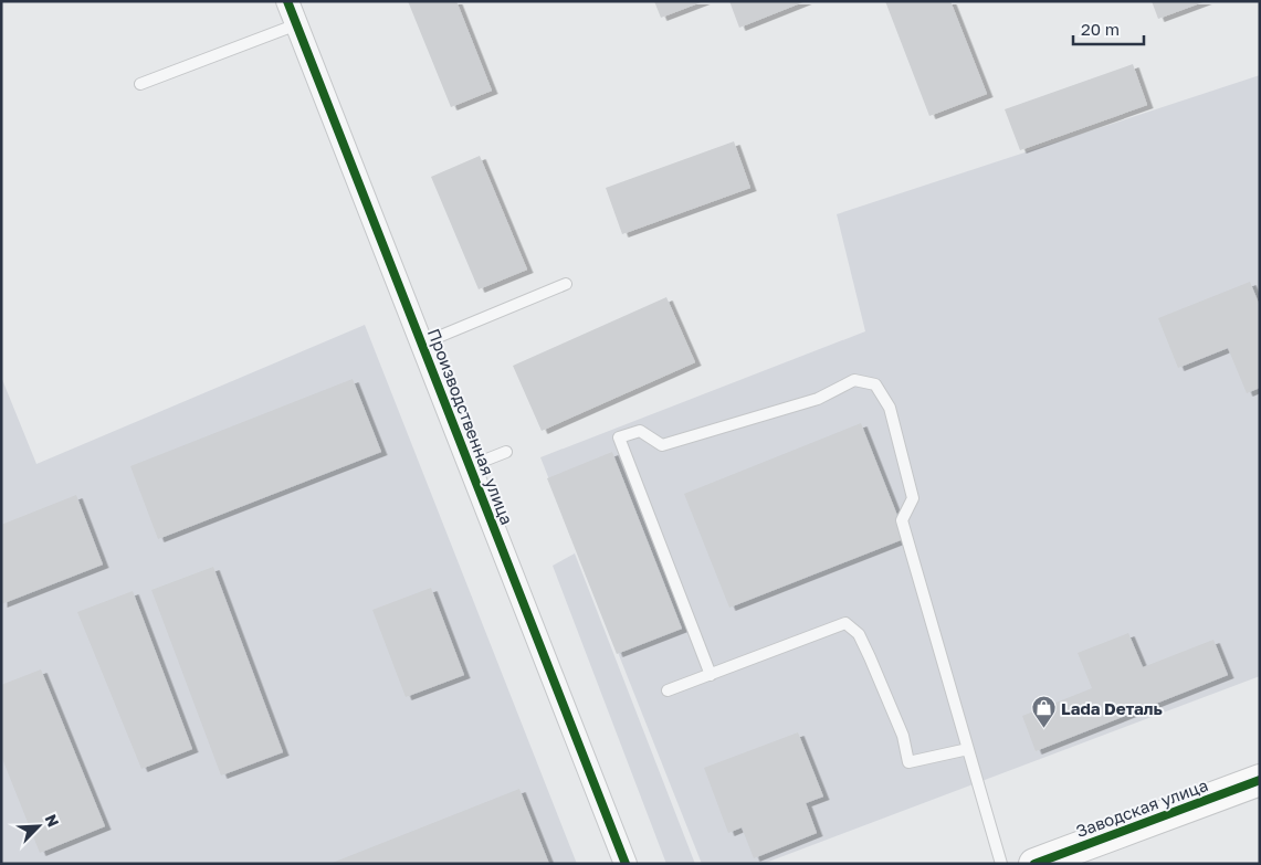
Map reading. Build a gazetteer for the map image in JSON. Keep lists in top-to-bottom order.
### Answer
{
  "streets": {
    "street": ["Производственная улица", "Заводская улица"]
  },
  "places": {
    "shop": ["Lada Dеталь"]
  },
  "scale_bar": "20 m",
  "north": "top right"
}
